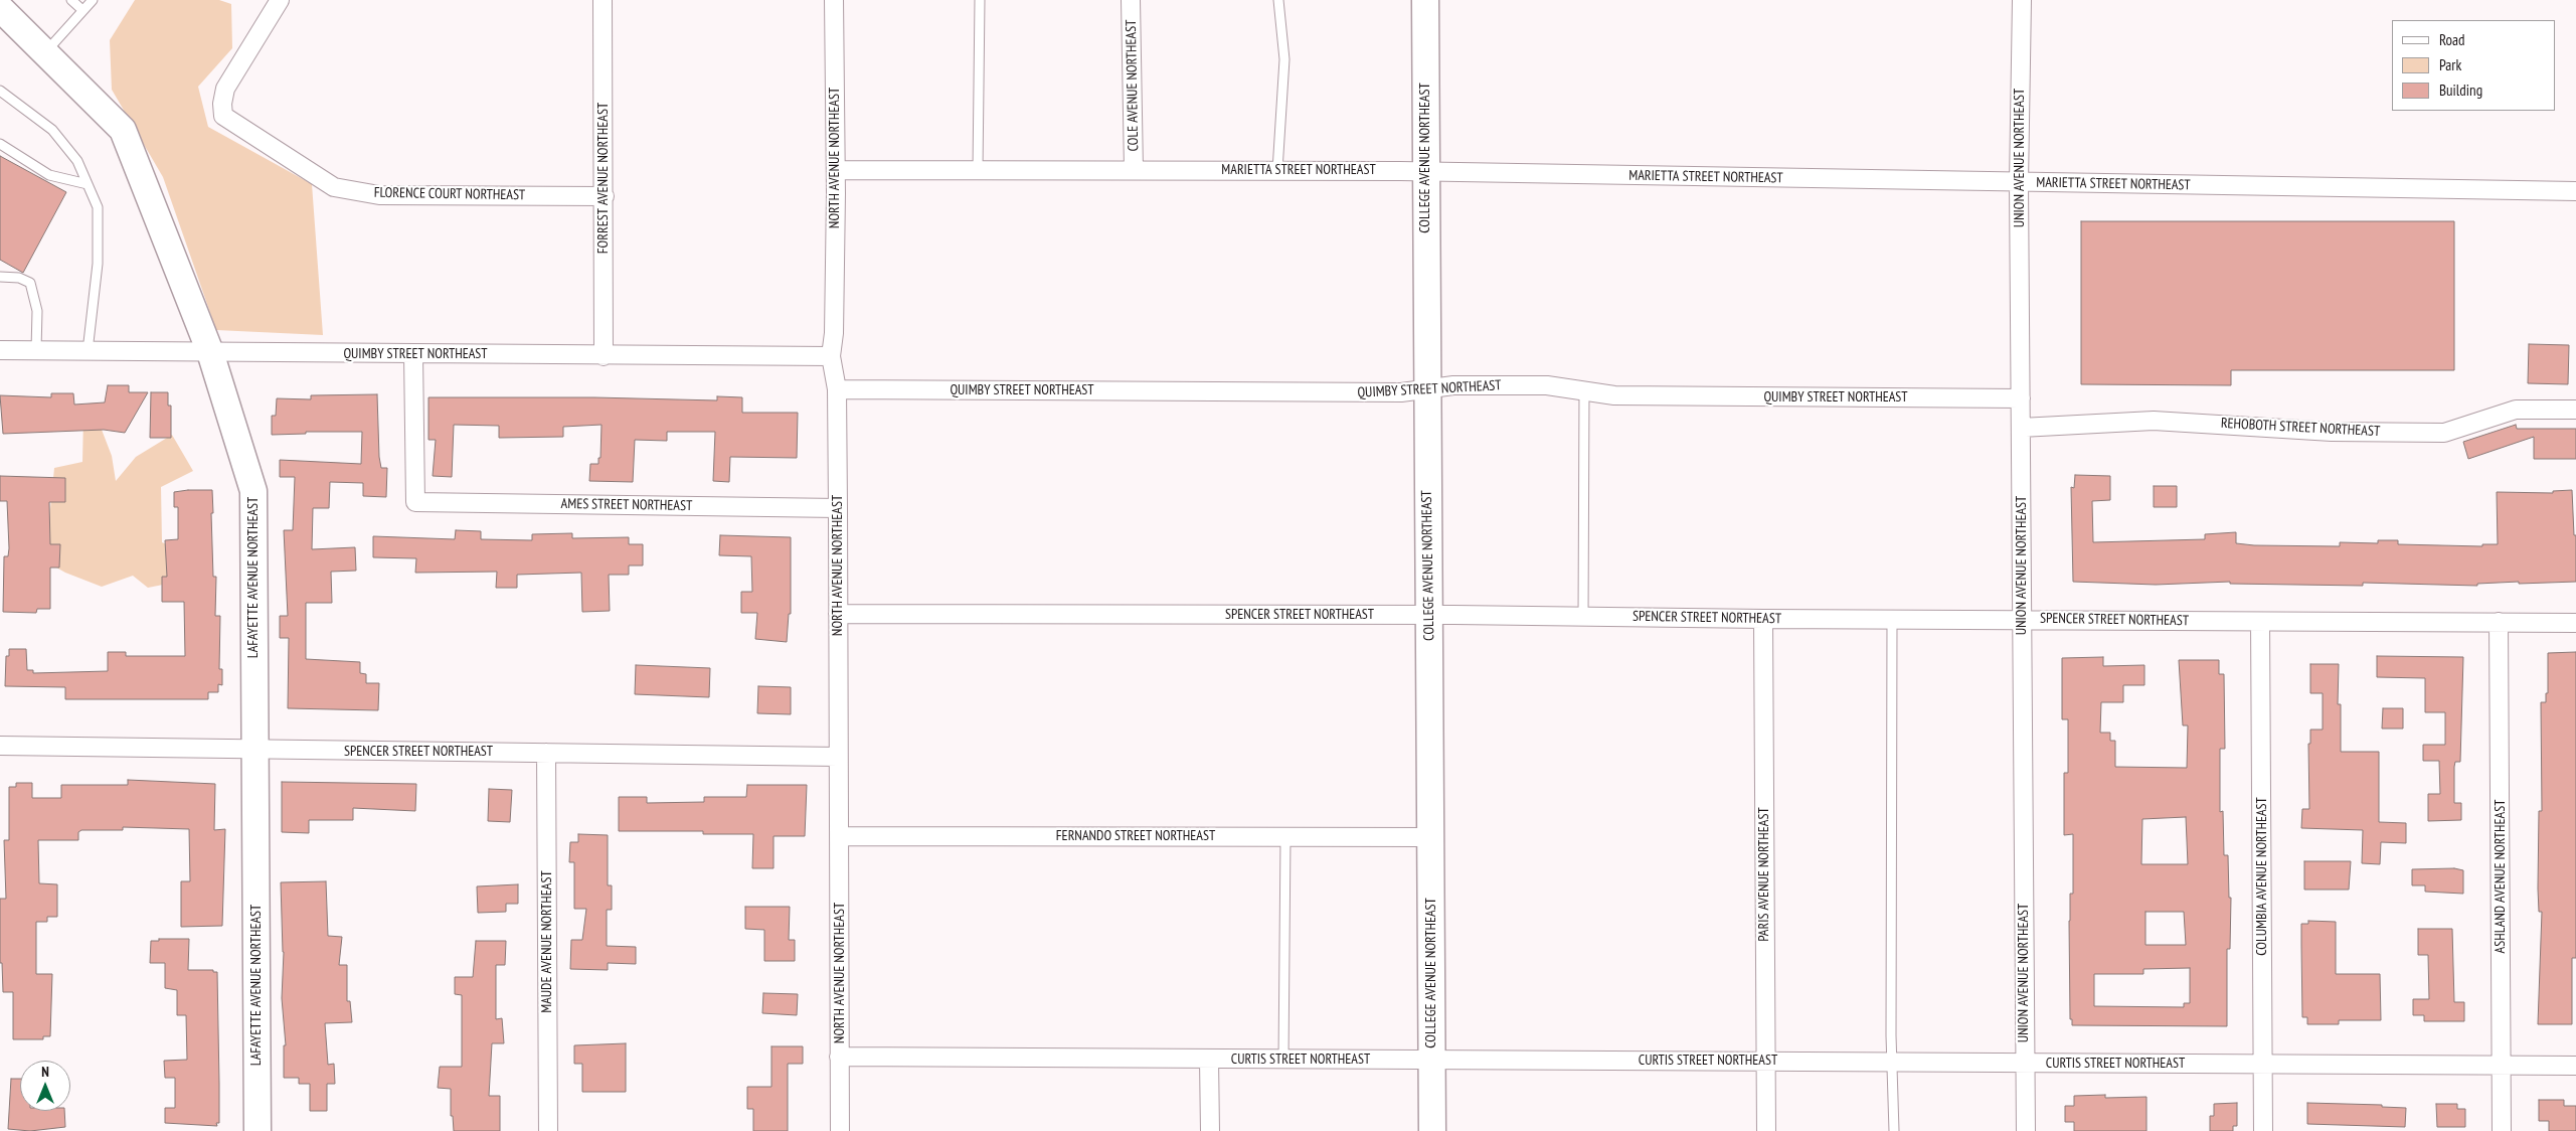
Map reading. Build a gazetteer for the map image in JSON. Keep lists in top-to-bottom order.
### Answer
{
  "streets": {
    "street": [
      "COLE AVENUE NORTHEAST",
      "NORTH AVENUE NORTHEAST",
      "COLLEGE AVENUE NORTHEAST",
      "UNION AVENUE NORTHEAST",
      "MARIETTA STREET NORTHEAST",
      "FORREST AVENUE NORTHEAST",
      "FLORENCE COURT NORTHEAST",
      "QUIMBY STREET NORTHEAST",
      "REHOBOTH STREET NORTHEAST",
      "AMES STREET NORTHEAST",
      "LAFAYETTE AVENUE NORTHEAST",
      "SPENCER STREET NORTHEAST",
      "FERNANDO STREET NORTHEAST",
      "PARIS AVENUE NORTHEAST",
      "COLUMBIA AVENUE NORTHEAST",
      "ASHLAND AVENUE NORTHEAST",
      "MAUDE AVENUE NORTHEAST",
      "CURTIS STREET NORTHEAST"
    ]
  },
  "crossings": [
    ["COLE AVENUE NORTHEAST", "MARIETTA STREET NORTHEAST"],
    ["NORTH AVENUE NORTHEAST", "MARIETTA STREET NORTHEAST"],
    ["NORTH AVENUE NORTHEAST", "QUIMBY STREET NORTHEAST"],
    ["NORTH AVENUE NORTHEAST", "AMES STREET NORTHEAST"],
    ["NORTH AVENUE NORTHEAST", "SPENCER STREET NORTHEAST"],
    ["NORTH AVENUE NORTHEAST", "FERNANDO STREET NORTHEAST"],
    ["NORTH AVENUE NORTHEAST", "CURTIS STREET NORTHEAST"],
    ["COLLEGE AVENUE NORTHEAST", "MARIETTA STREET NORTHEAST"],
    ["COLLEGE AVENUE NORTHEAST", "QUIMBY STREET NORTHEAST"],
    ["COLLEGE AVENUE NORTHEAST", "SPENCER STREET NORTHEAST"],
    ["COLLEGE AVENUE NORTHEAST", "FERNANDO STREET NORTHEAST"],
    ["COLLEGE AVENUE NORTHEAST", "CURTIS STREET NORTHEAST"],
    ["UNION AVENUE NORTHEAST", "MARIETTA STREET NORTHEAST"],
    ["UNION AVENUE NORTHEAST", "QUIMBY STREET NORTHEAST"],
    ["UNION AVENUE NORTHEAST", "REHOBOTH STREET NORTHEAST"],
    ["UNION AVENUE NORTHEAST", "SPENCER STREET NORTHEAST"],
    ["UNION AVENUE NORTHEAST", "CURTIS STREET NORTHEAST"],
    ["FORREST AVENUE NORTHEAST", "FLORENCE COURT NORTHEAST"],
    ["FORREST AVENUE NORTHEAST", "QUIMBY STREET NORTHEAST"],
    ["QUIMBY STREET NORTHEAST", "AMES STREET NORTHEAST"],
    ["QUIMBY STREET NORTHEAST", "LAFAYETTE AVENUE NORTHEAST"],
    ["LAFAYETTE AVENUE NORTHEAST", "SPENCER STREET NORTHEAST"],
    ["SPENCER STREET NORTHEAST", "PARIS AVENUE NORTHEAST"],
    ["SPENCER STREET NORTHEAST", "COLUMBIA AVENUE NORTHEAST"],
    ["SPENCER STREET NORTHEAST", "ASHLAND AVENUE NORTHEAST"],
    ["SPENCER STREET NORTHEAST", "MAUDE AVENUE NORTHEAST"],
    ["PARIS AVENUE NORTHEAST", "CURTIS STREET NORTHEAST"],
    ["COLUMBIA AVENUE NORTHEAST", "CURTIS STREET NORTHEAST"],
    ["ASHLAND AVENUE NORTHEAST", "CURTIS STREET NORTHEAST"]
  ],
  "legend": ["Road", "Park", "Building"],
  "north": "top"
}
